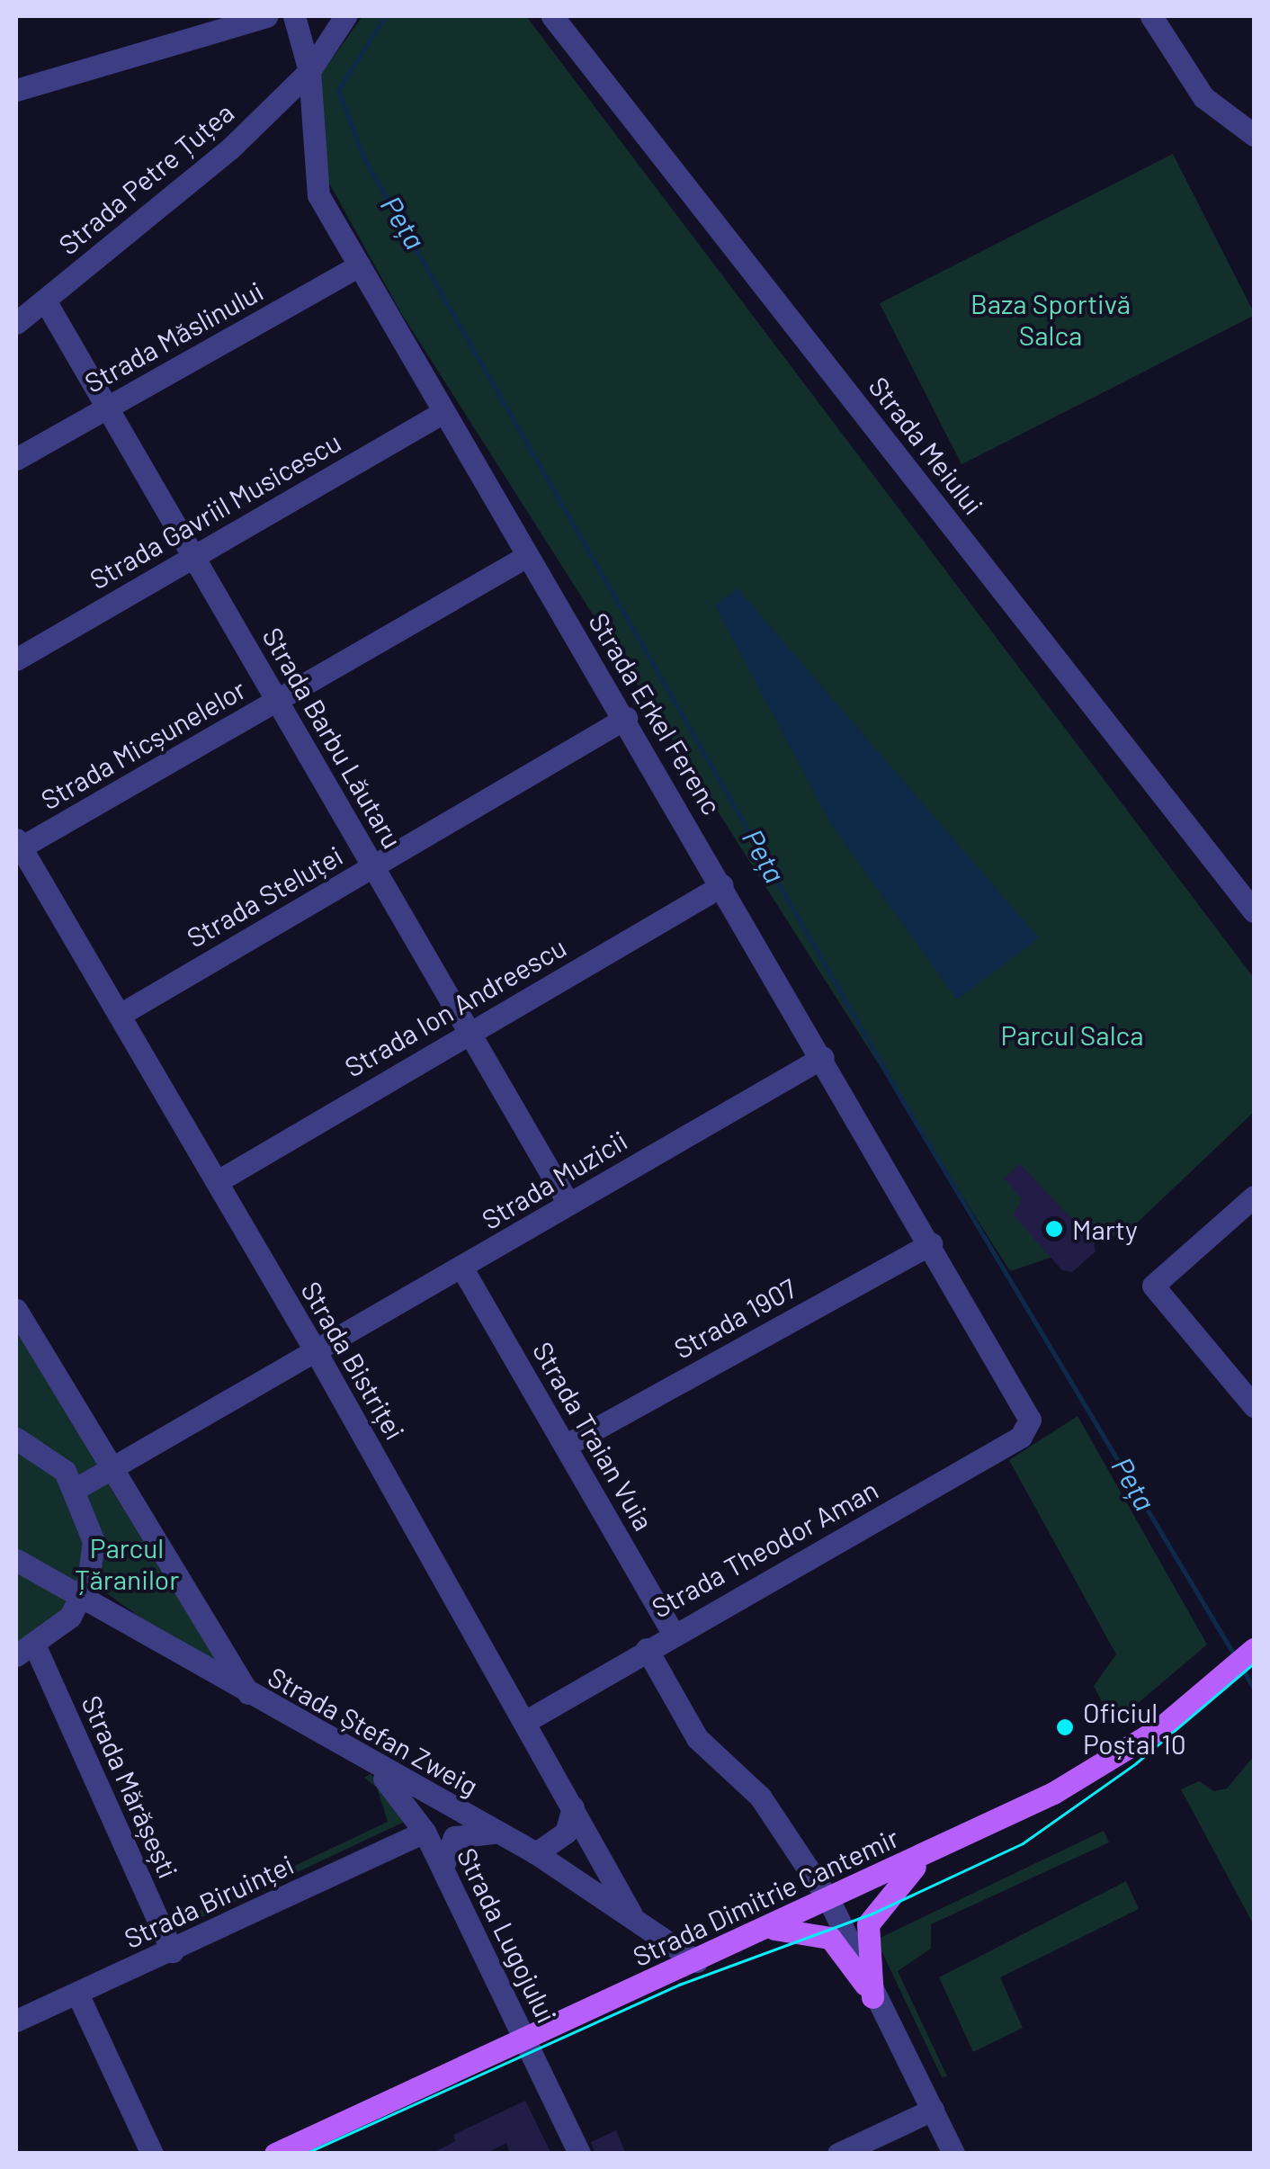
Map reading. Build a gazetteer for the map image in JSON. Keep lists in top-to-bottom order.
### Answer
{
  "streets": {
    "main road": ["Strada Dimitrie Cantemir"],
    "street": [
      "Strada Petre Țuțea",
      "Strada Măslinului",
      "Strada Meiului",
      "Strada Gavriil Musicescu",
      "Strada Erkel Ferenc",
      "Strada Barbu Lăutaru",
      "Strada Micșunelelor",
      "Strada Steluței",
      "Strada Ion Andreescu",
      "Strada Muzicii",
      "Strada 1907",
      "Strada Bistriței",
      "Strada Traian Vuia",
      "Strada Theodor Aman",
      "Strada Ștefan Zweig",
      "Strada Mărășești",
      "Strada Biruinței",
      "Strada Lugojului"
    ]
  },
  "crossings": [
    ["Strada Petre Țuțea", "Strada Erkel Ferenc"],
    ["Strada Petre Țuțea", "Strada Barbu Lăutaru"],
    ["Strada Măslinului", "Strada Erkel Ferenc"],
    ["Strada Măslinului", "Strada Barbu Lăutaru"],
    ["Strada Gavriil Musicescu", "Strada Erkel Ferenc"],
    ["Strada Gavriil Musicescu", "Strada Barbu Lăutaru"],
    ["Strada Erkel Ferenc", "Strada Micșunelelor"],
    ["Strada Erkel Ferenc", "Strada Steluței"],
    ["Strada Erkel Ferenc", "Strada Ion Andreescu"],
    ["Strada Erkel Ferenc", "Strada Muzicii"],
    ["Strada Erkel Ferenc", "Strada 1907"],
    ["Strada Erkel Ferenc", "Strada Theodor Aman"],
    ["Strada Barbu Lăutaru", "Strada Micșunelelor"],
    ["Strada Barbu Lăutaru", "Strada Steluței"],
    ["Strada Barbu Lăutaru", "Strada Ion Andreescu"],
    ["Strada Barbu Lăutaru", "Strada Muzicii"],
    ["Strada Micșunelelor", "Strada Bistriței"],
    ["Strada Steluței", "Strada Bistriței"],
    ["Strada Ion Andreescu", "Strada Bistriței"],
    ["Strada Muzicii", "Strada Bistriței"],
    ["Strada Muzicii", "Strada Traian Vuia"],
    ["Strada 1907", "Strada Traian Vuia"],
    ["Strada Bistriței", "Strada Theodor Aman"],
    ["Strada Bistriței", "Strada Ștefan Zweig"],
    ["Strada Traian Vuia", "Strada Theodor Aman"],
    ["Strada Ștefan Zweig", "Strada Dimitrie Cantemir"],
    ["Strada Ștefan Zweig", "Strada Lugojului"],
    ["Strada Mărășești", "Strada Biruinței"],
    ["Strada Dimitrie Cantemir", "Strada Lugojului"],
    ["Strada Biruinței", "Strada Lugojului"]
  ],
  "water": ["Peța"],
  "parks": ["Baza Sportivă Salca", "Parcul Salca", "Parcul Țăranilor"],
  "places": ["Marty", "Oficiul Poștal 10"]
}
